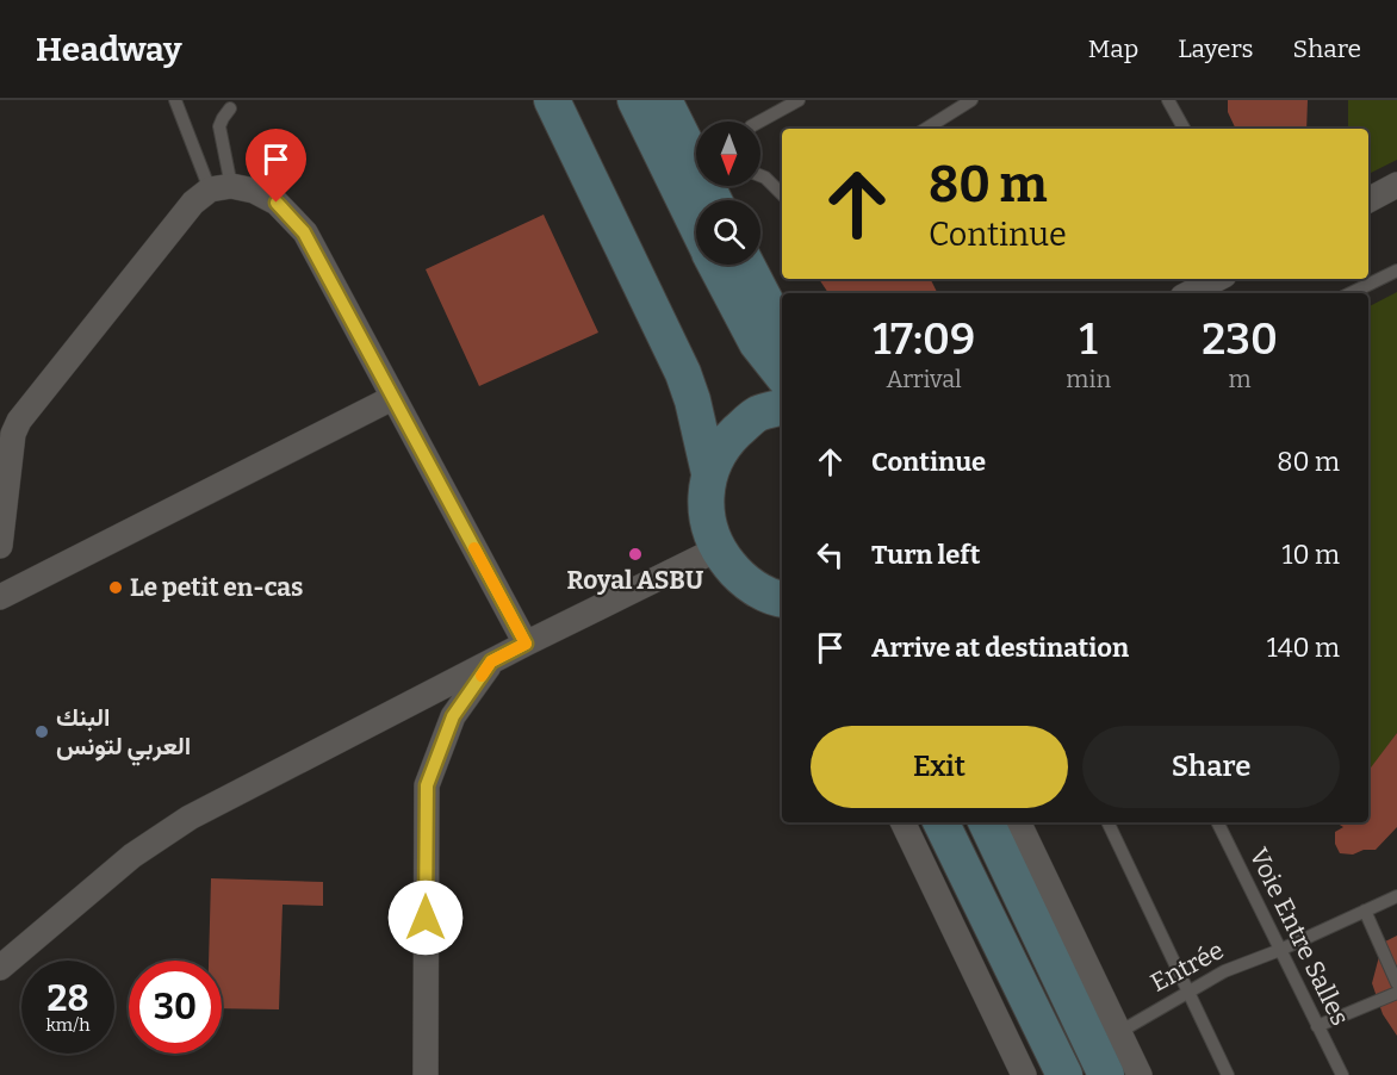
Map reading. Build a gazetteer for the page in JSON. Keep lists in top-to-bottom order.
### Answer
{
  "streets": {
    "lane": ["Voie Entre Salles", "Entrée"]
  },
  "crossings": [
    ["Voie Entre Salles", "Entrée"]
  ],
  "places": ["Royal ASBU", "Le petit en-cas", "البنك العربي لتونس"],
  "north": "bottom",
  "page": {
    "header": "Headway",
    "nav": ["Map", "Layers", "Share"],
    "turn": ["80 m", "Continue"],
    "eta": [
      "17:09",
      "Arrival",
      "1",
      "min",
      "230",
      "m"
    ],
    "list": [
      {
        "name": "Continue",
        "value": "80 m"
      },
      {
        "name": "Turn left",
        "value": "10 m"
      },
      {
        "name": "Arrive at destination",
        "value": "140 m"
      }
    ],
    "buttons": ["Exit", "Share"],
    "speed": "28 km/h",
    "limit": "30"
  }
}
